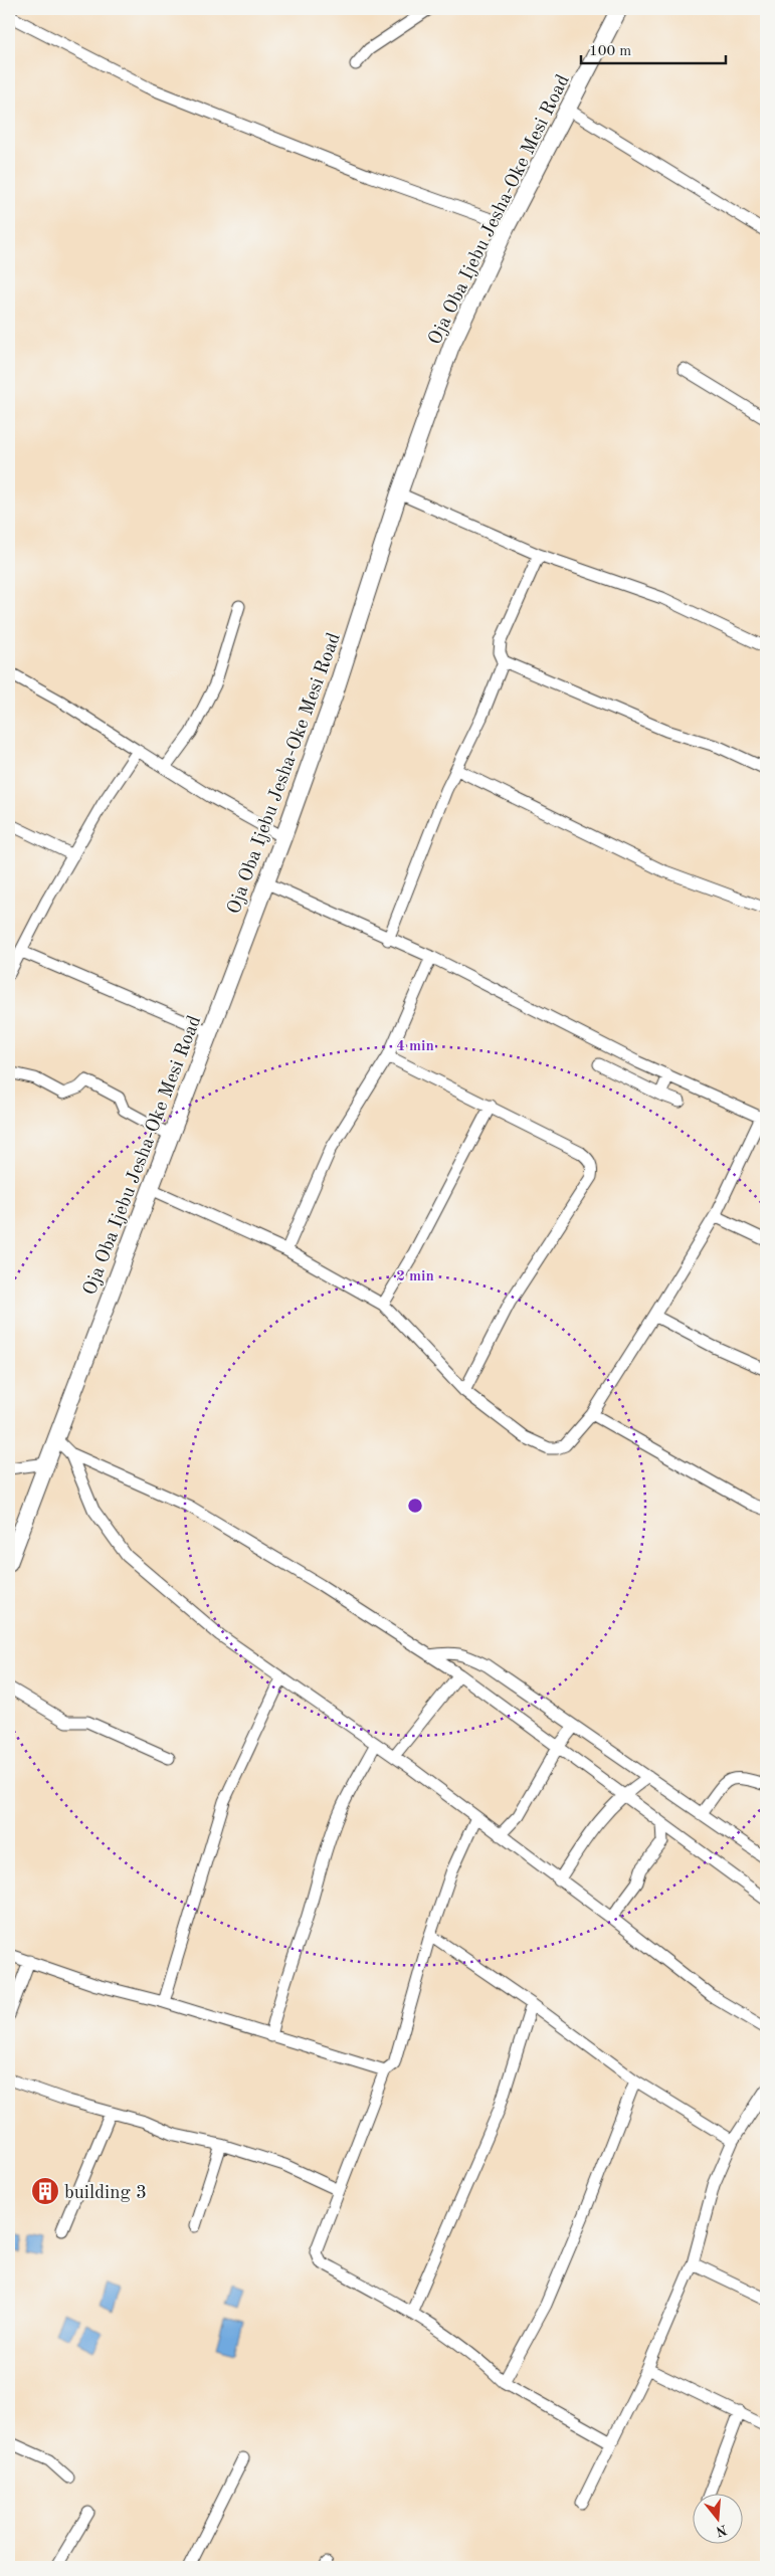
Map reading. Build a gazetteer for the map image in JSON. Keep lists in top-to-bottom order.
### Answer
{
  "streets": {
    "main road": ["Oja Oba Ijebu Jesha-Oke Mesi Road"]
  },
  "places": {
    "building": ["building 3"]
  },
  "scale_bar": "100 m",
  "north": "bottom",
  "rings": ["4 min", "2 min"]
}
